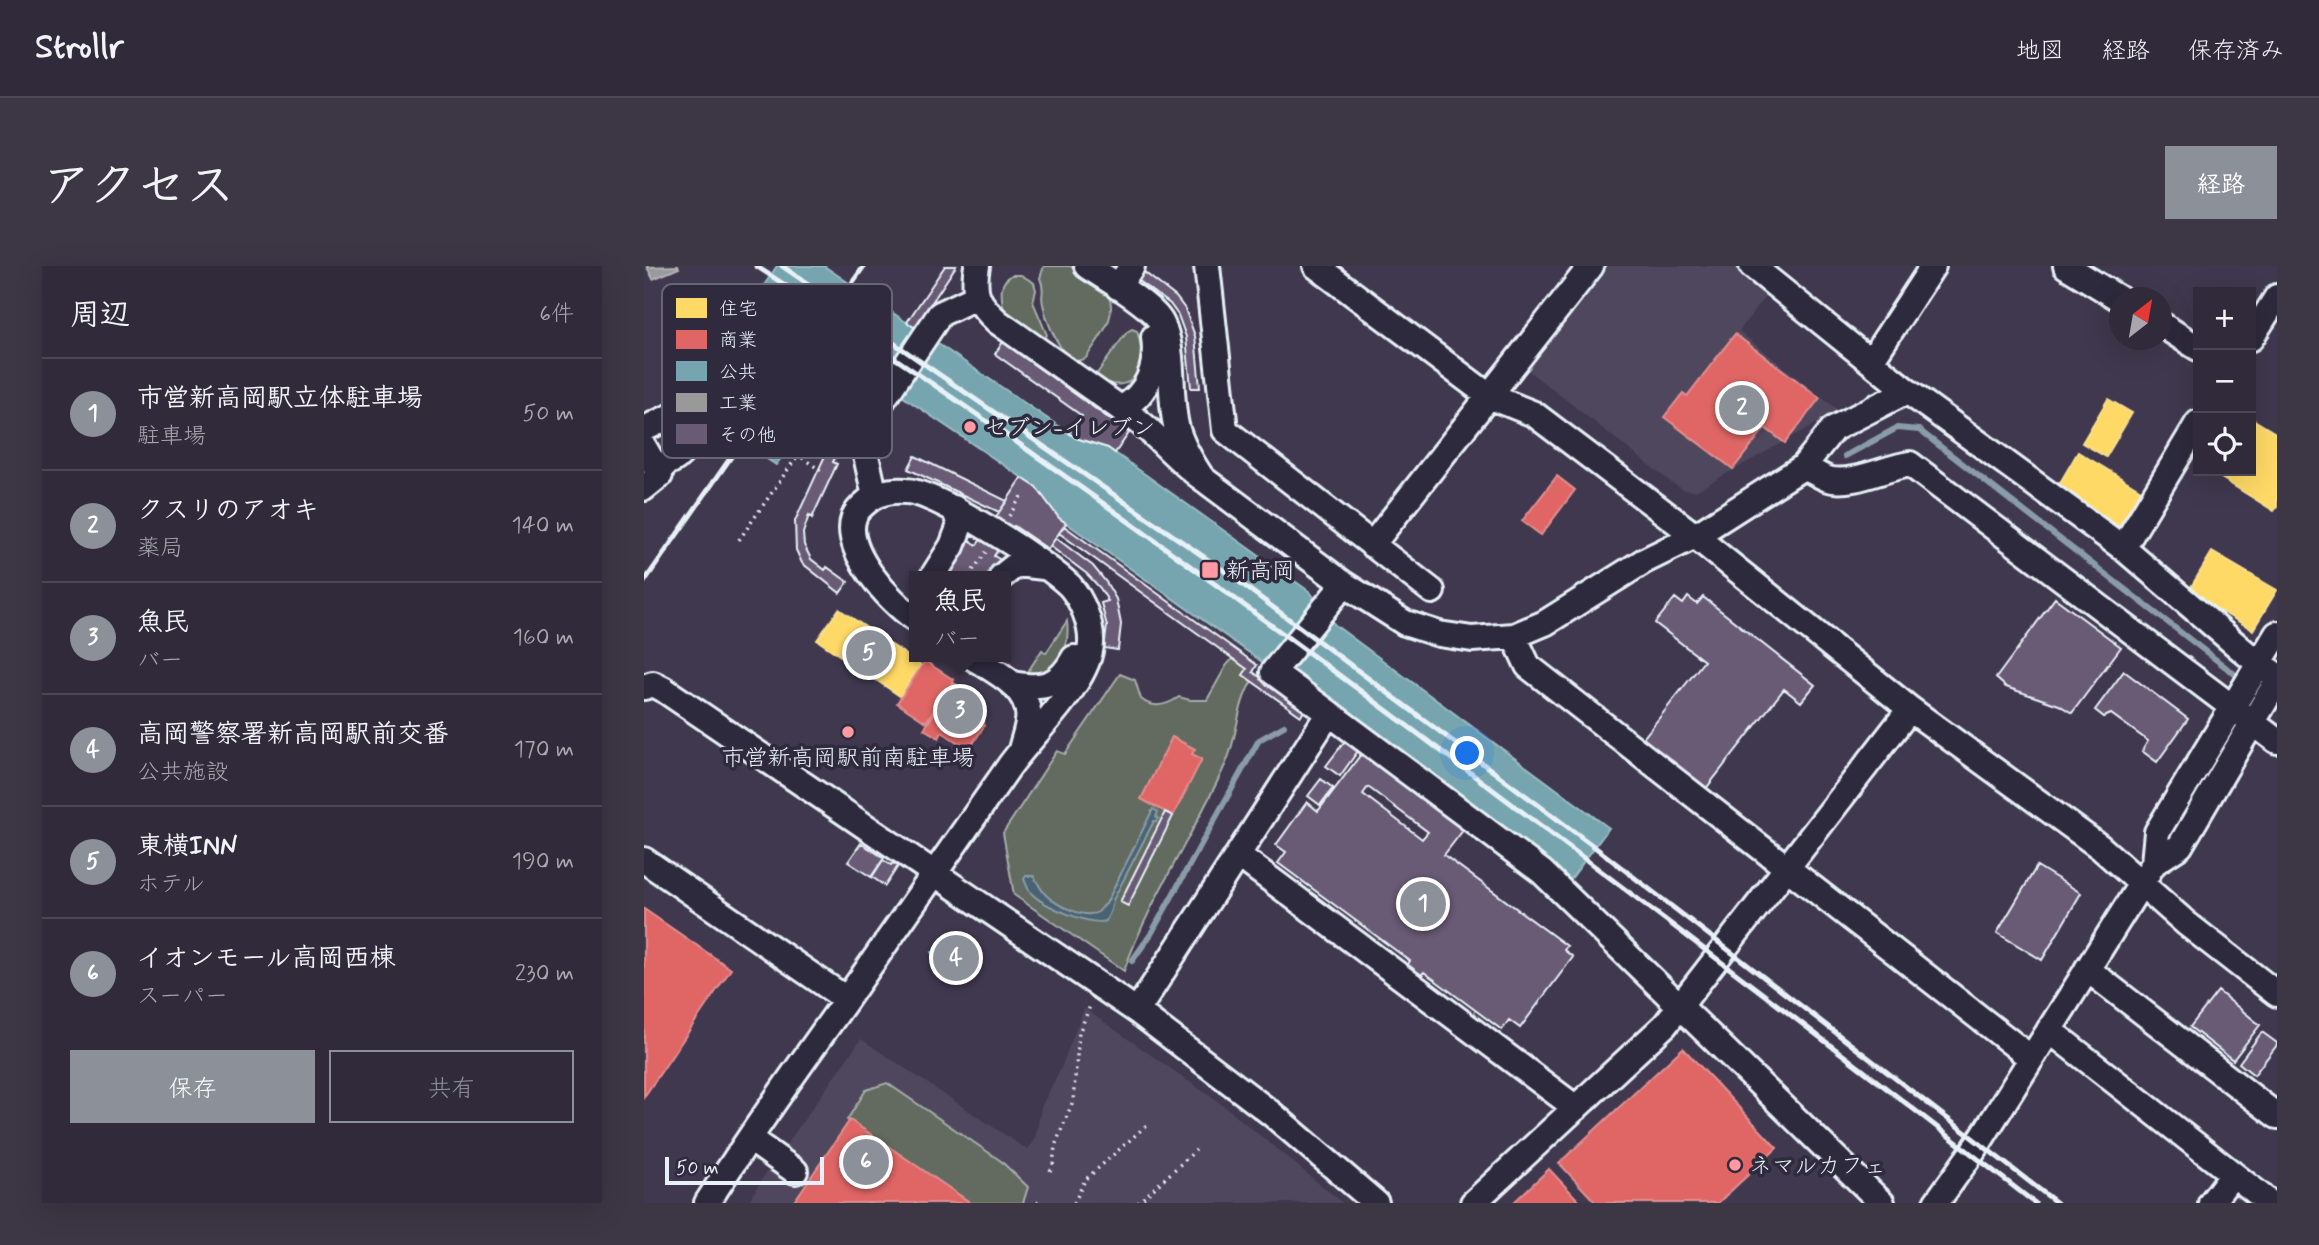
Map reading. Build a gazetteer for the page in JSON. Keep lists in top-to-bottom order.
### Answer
{
  "places": {
    "other": ["セブン-イレブン", "市営新高岡駅前南駐車場", "ネマルカフェ"],
    "transit": ["新高岡"]
  },
  "legend": [
    "住宅",
    "商業",
    "公共",
    "工業",
    "その他"
  ],
  "scale_bar": "50 m",
  "north": "top right",
  "page": {
    "header": "Strollr",
    "nav": ["地図", "経路", "保存済み"],
    "title": "アクセス",
    "buttons": [
      "経路",
      ["保存", "共有"]
    ],
    "heading": ["周辺", "6件"],
    "map_buttons": ["+", "−"],
    "list": [
      {
        "mark": "1",
        "name": "市営新高岡駅立体駐車場",
        "note": "駐車場",
        "value": "50 m"
      },
      {
        "mark": "2",
        "name": "クスリのアオキ",
        "note": "薬局",
        "value": "140 m"
      },
      {
        "mark": "3",
        "name": "魚民",
        "note": "バー",
        "value": "160 m"
      },
      {
        "mark": "4",
        "name": "高岡警察署新高岡駅前交番",
        "note": "公共施設",
        "value": "170 m"
      },
      {
        "mark": "5",
        "name": "東横INN",
        "note": "ホテル",
        "value": "190 m"
      },
      {
        "mark": "6",
        "name": "イオンモール高岡西棟",
        "note": "スーパー",
        "value": "230 m"
      }
    ],
    "pins": [
      "2",
      "5",
      "3",
      "1",
      "4",
      "6"
    ],
    "popup": ["魚民", "バー"],
    "scale": "50 m"
  }
}
